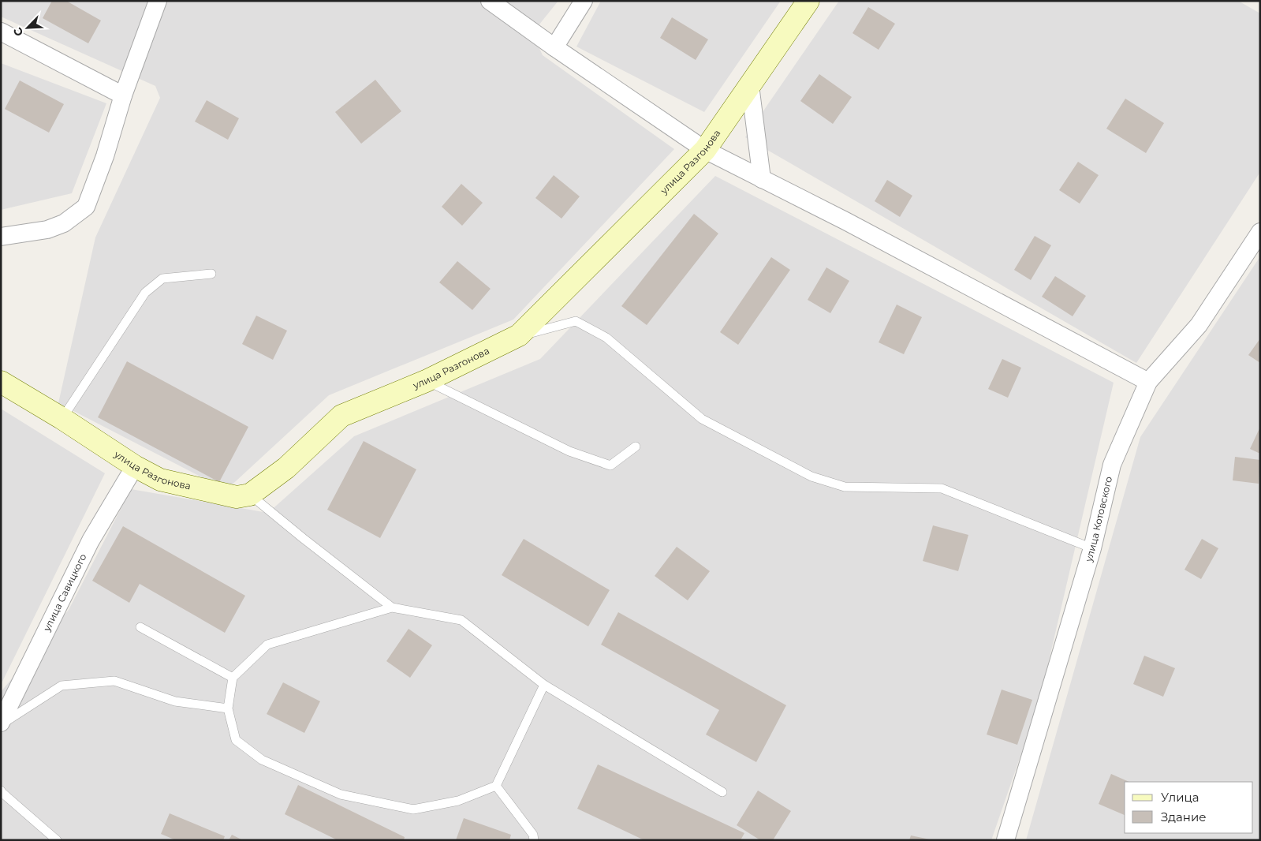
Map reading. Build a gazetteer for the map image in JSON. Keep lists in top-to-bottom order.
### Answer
{
  "streets": {
    "street": ["улица Разгонова", "улица Котовского", "улица Савицкого"]
  },
  "crossings": [
    ["улица Разгонова", "улица Савицкого"]
  ],
  "legend": ["Улица", "Здание"],
  "north": "bottom left"
}
